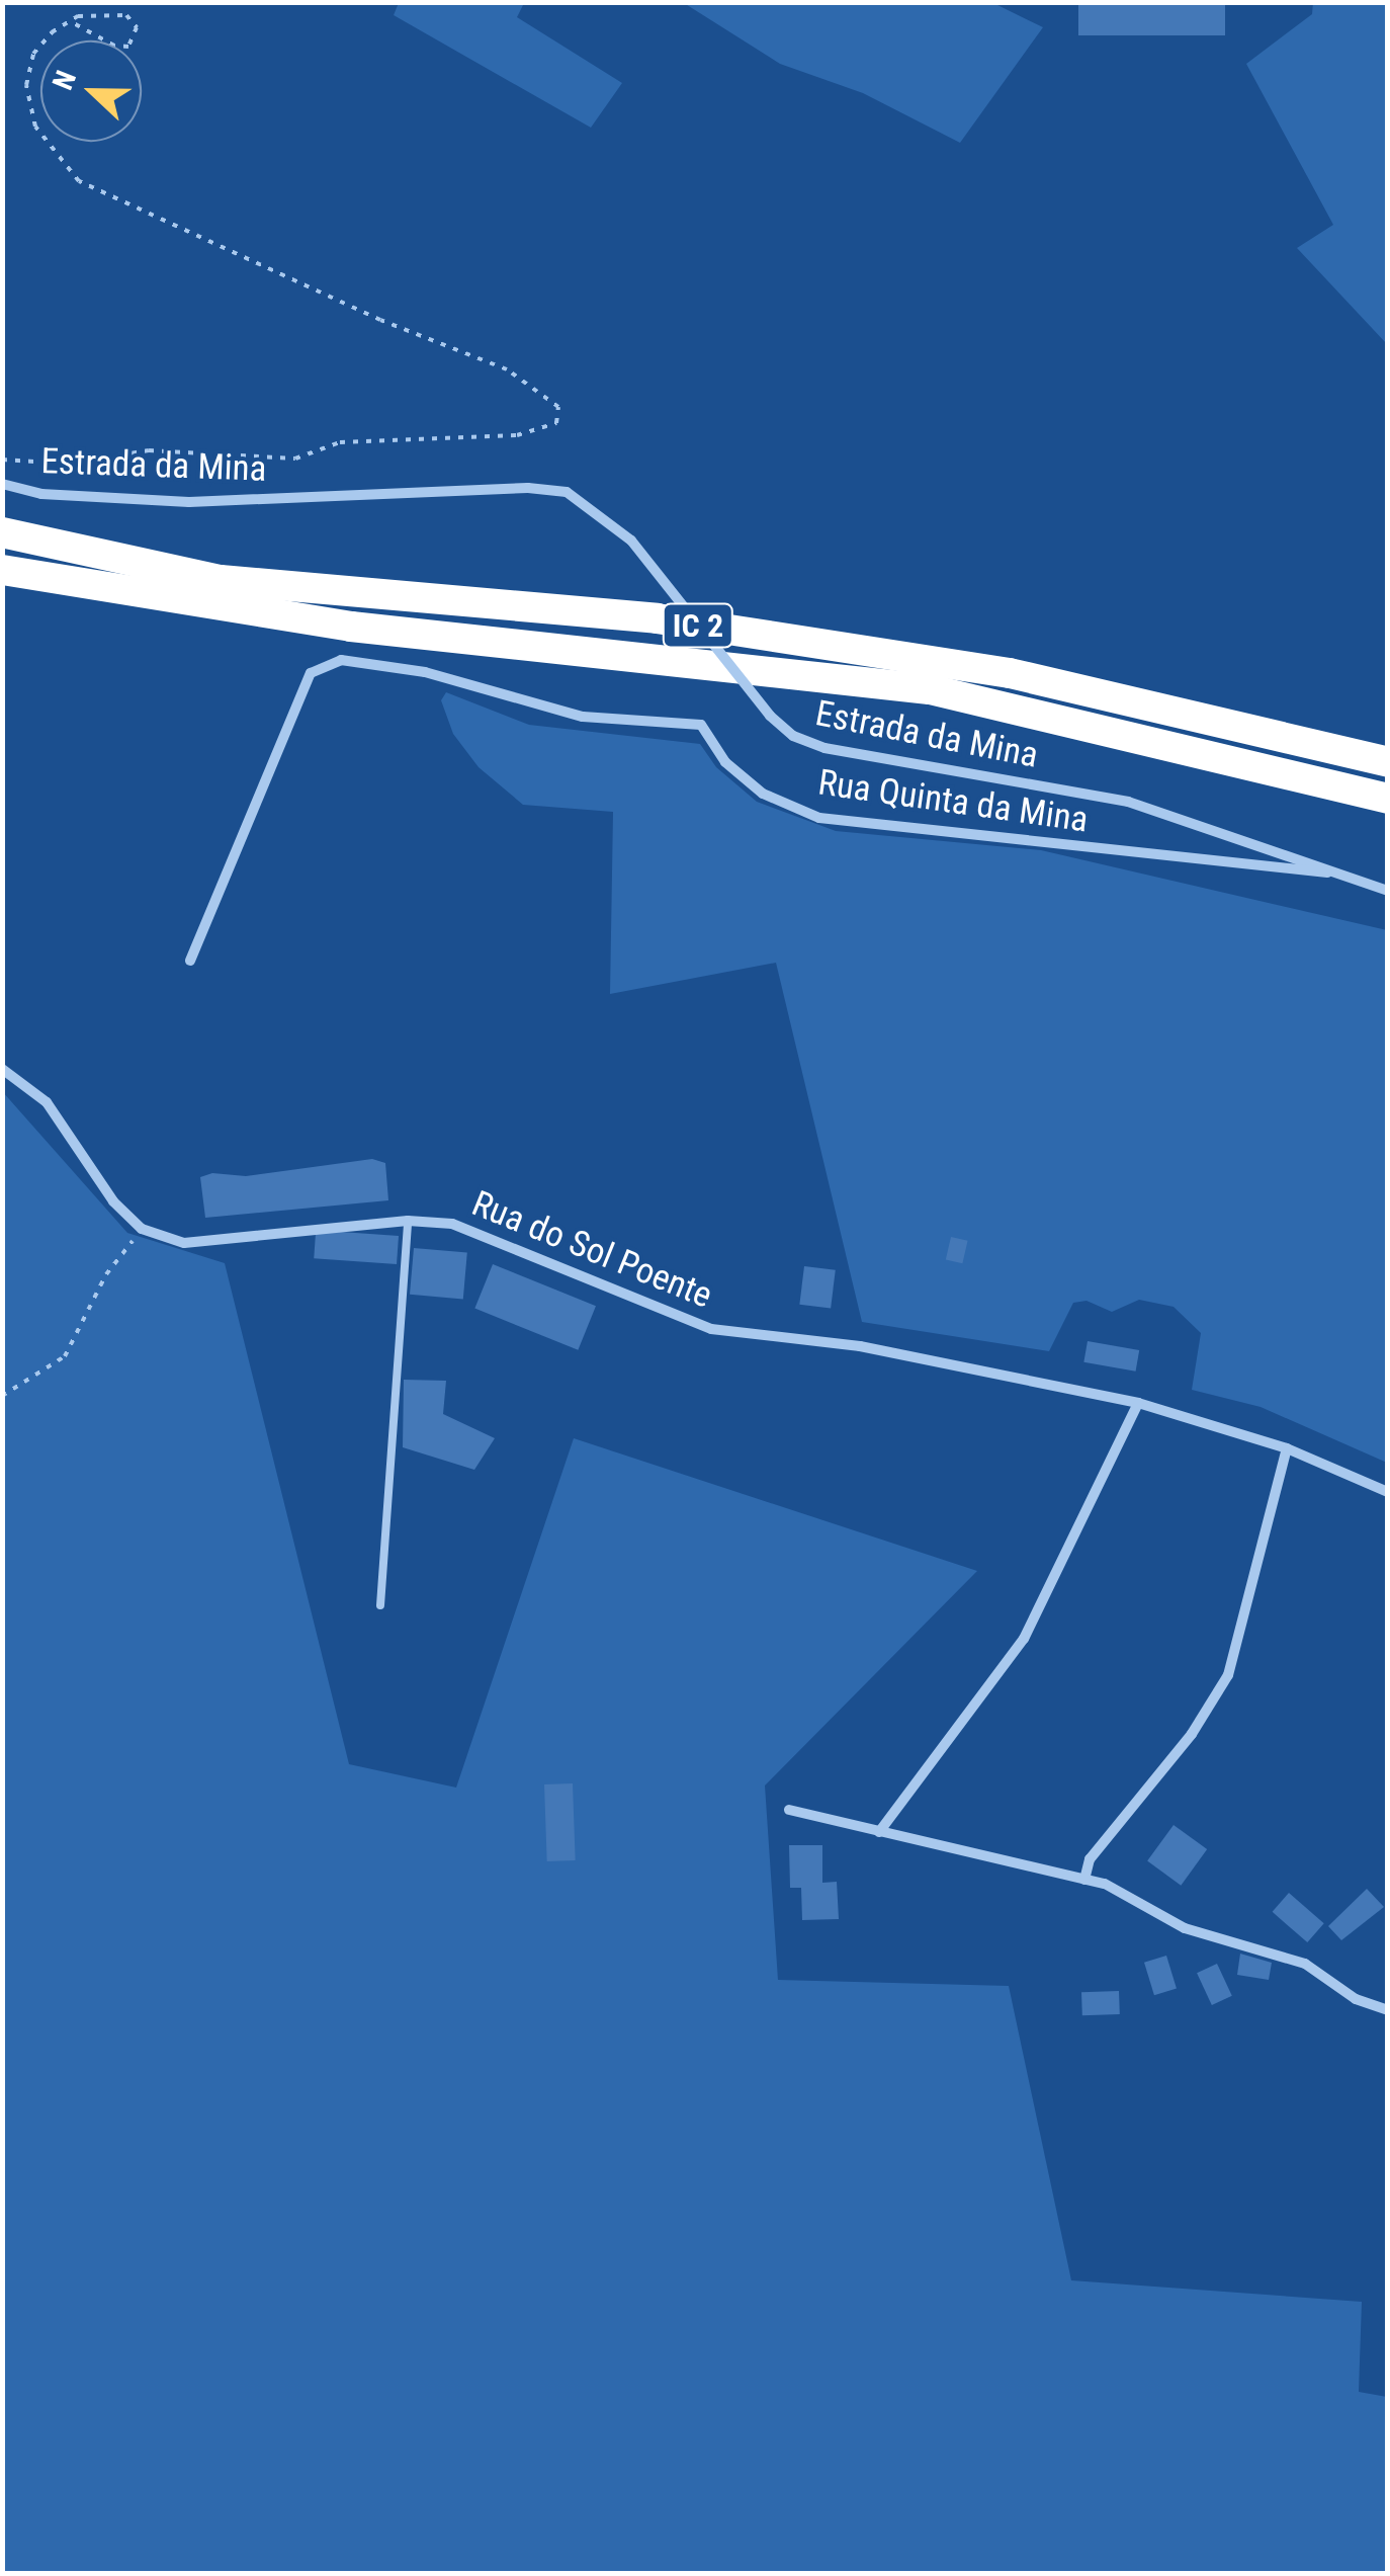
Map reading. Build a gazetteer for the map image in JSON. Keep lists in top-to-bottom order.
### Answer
{
  "streets": {
    "highway": ["IC 2"],
    "street": ["Estrada da Mina", "Rua Quinta da Mina", "Rua do Sol Poente"]
  },
  "crossings": [
    ["Estrada da Mina", "Rua Quinta da Mina"]
  ],
  "north": "left"
}
